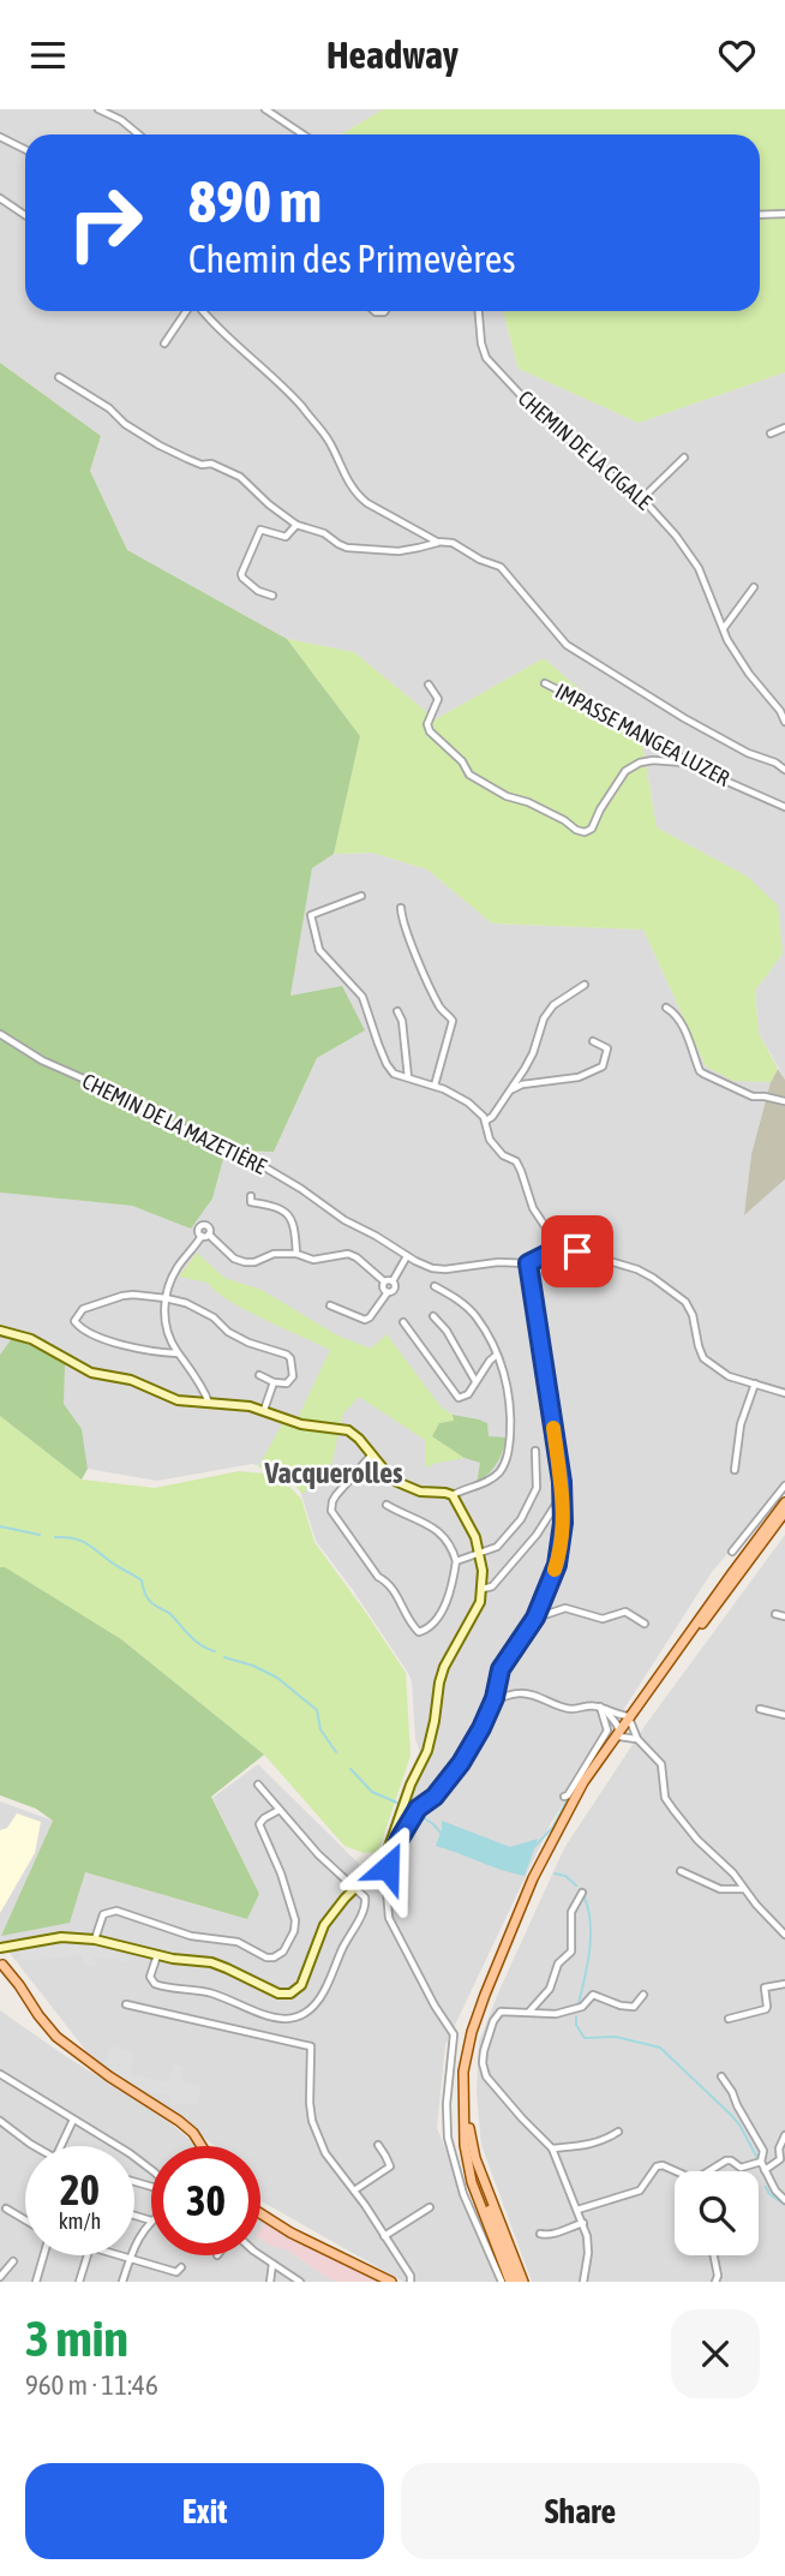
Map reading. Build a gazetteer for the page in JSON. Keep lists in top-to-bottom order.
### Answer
{
  "streets": {
    "street": ["CHEMIN DE LA CIGALE", "IMPASSE MANGEA LUZER", "CHEMIN DE LA MAZETIÈRE"]
  },
  "districts": ["Vacquerolles"],
  "page": {
    "header": "Headway",
    "turn": ["890 m", "Chemin des Primevères"],
    "speed": "20 km/h",
    "limit": "30",
    "heading": ["3 min", "960 m · 11:46"],
    "buttons": ["Exit", "Share"]
  }
}
